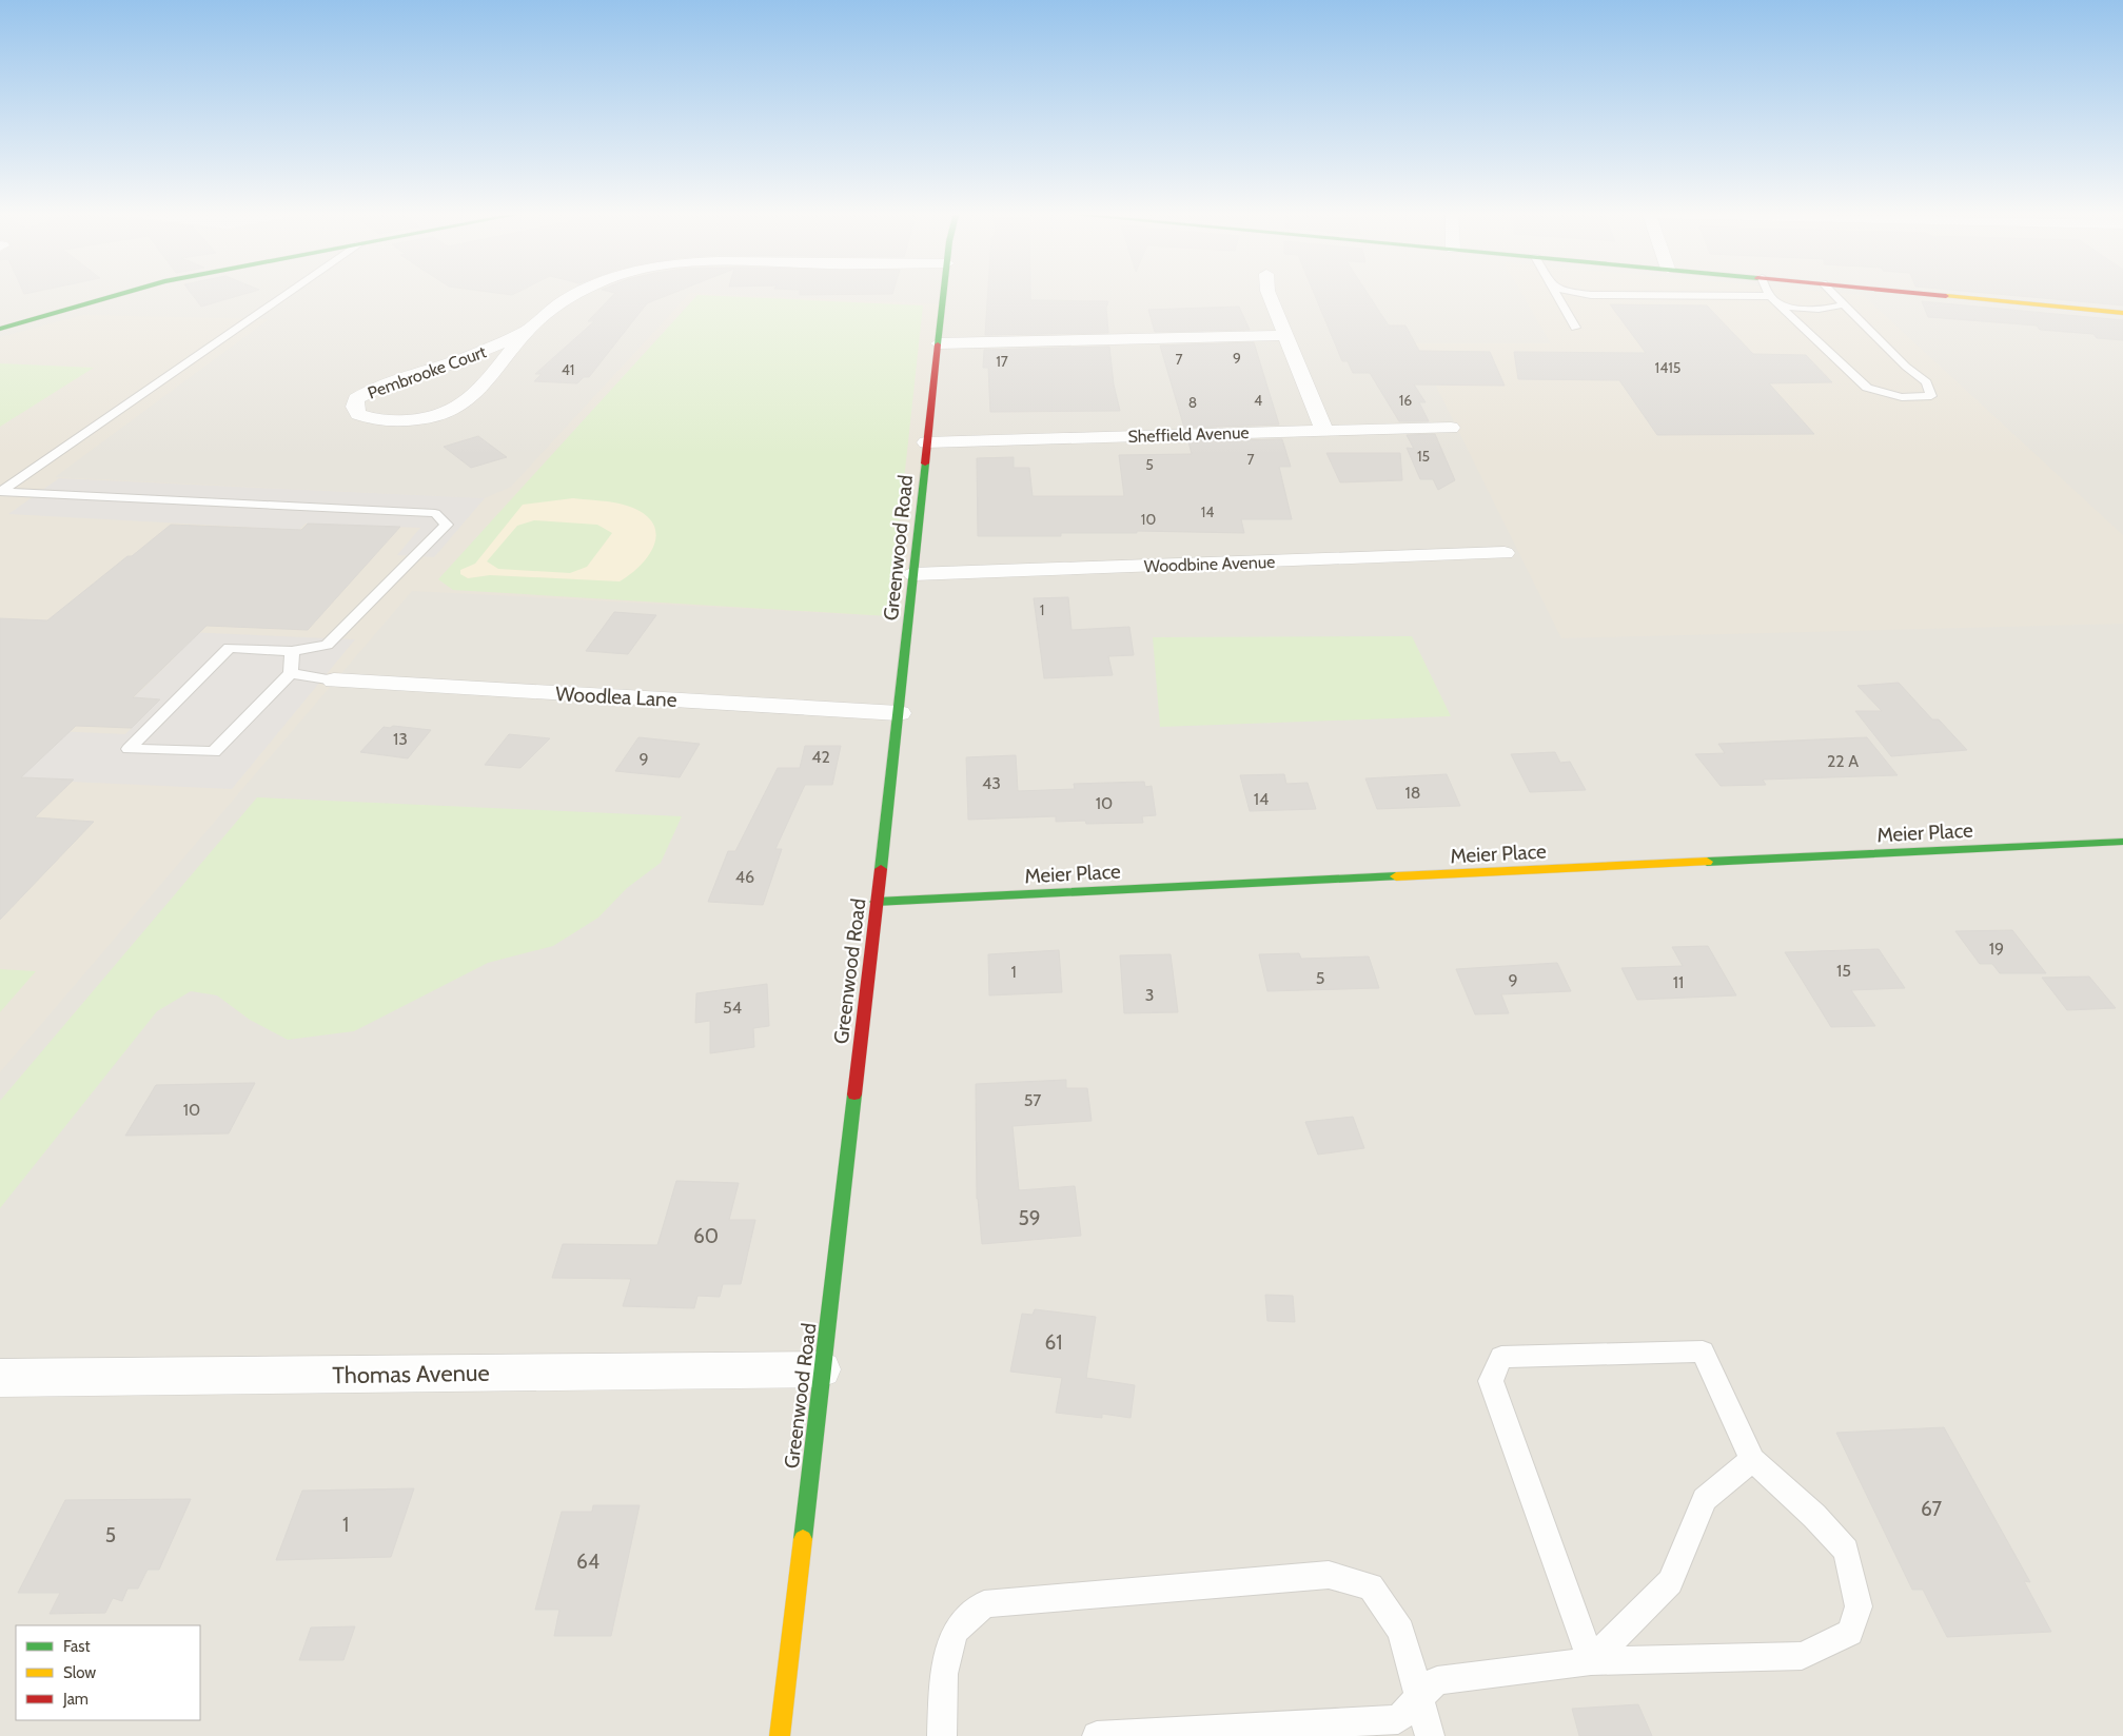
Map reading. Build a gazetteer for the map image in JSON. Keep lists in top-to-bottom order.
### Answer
{
  "streets": {
    "street": [
      "Pembrooke Court",
      "Sheffield Avenue",
      "Greenwood Road",
      "Woodbine Avenue",
      "Woodlea Lane",
      "Meier Place",
      "Thomas Avenue"
    ]
  },
  "crossings": [
    ["Sheffield Avenue", "Greenwood Road"],
    ["Greenwood Road", "Woodbine Avenue"],
    ["Greenwood Road", "Woodlea Lane"],
    ["Greenwood Road", "Meier Place"],
    ["Greenwood Road", "Thomas Avenue"]
  ],
  "house_numbers": [
    "9",
    "7",
    "17",
    "1415",
    "41",
    "4",
    "16",
    "8",
    "15",
    "7",
    "5",
    "14",
    "10",
    "1",
    "13",
    "42",
    "9",
    "22 A",
    "43",
    "18",
    "14",
    "10",
    "46",
    "19",
    "15",
    "1",
    "5",
    "9",
    "11",
    "3",
    "54",
    "57",
    "10",
    "59",
    "60",
    "61",
    "67",
    "1",
    "5",
    "64"
  ],
  "legend": ["Fast", "Slow", "Jam"]
}
